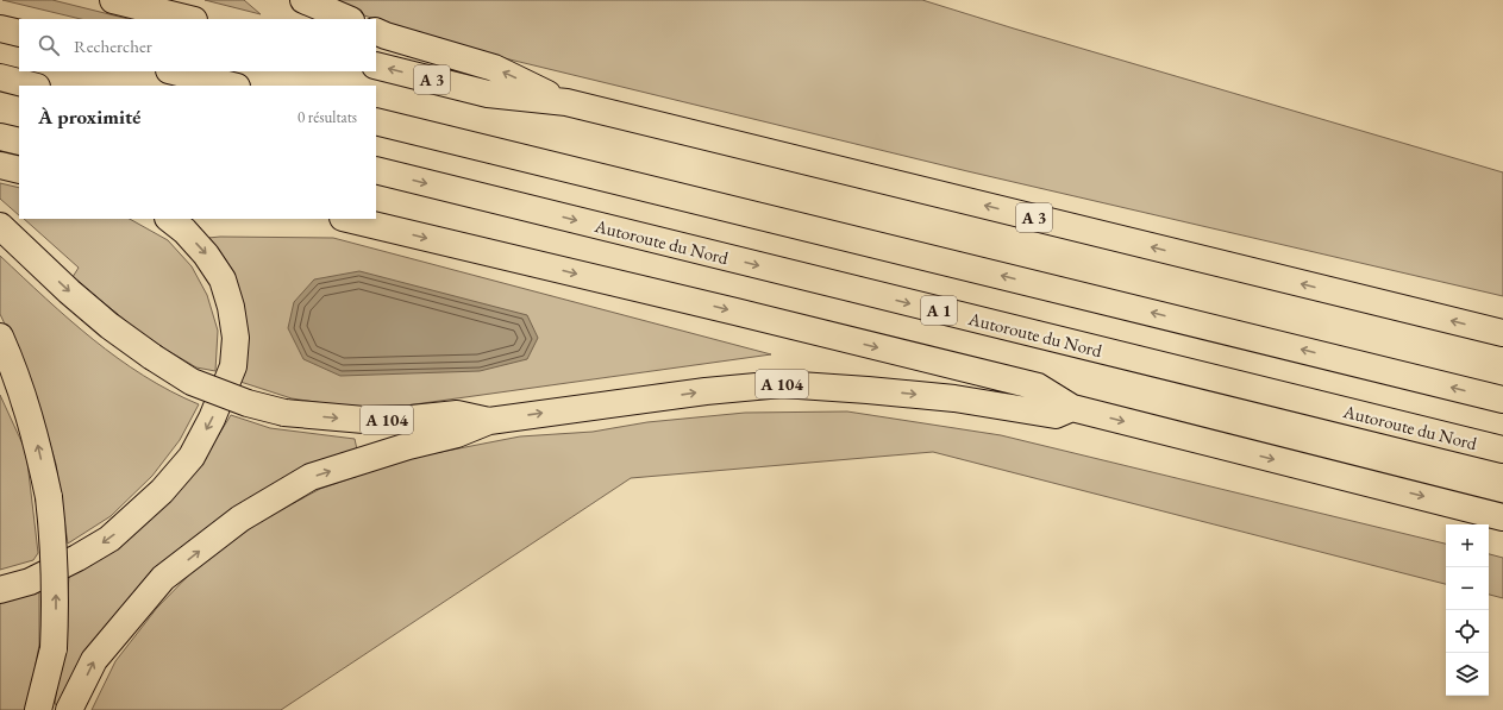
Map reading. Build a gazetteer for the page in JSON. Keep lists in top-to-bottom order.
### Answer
{
  "streets": {
    "highway": [
      "A 3",
      "Autoroute du Nord",
      "A 1",
      "A 104"
    ]
  },
  "page": {
    "search": "Rechercher",
    "heading": ["À proximité", "0 résultats"],
    "map_buttons": ["+", "−"]
  }
}
